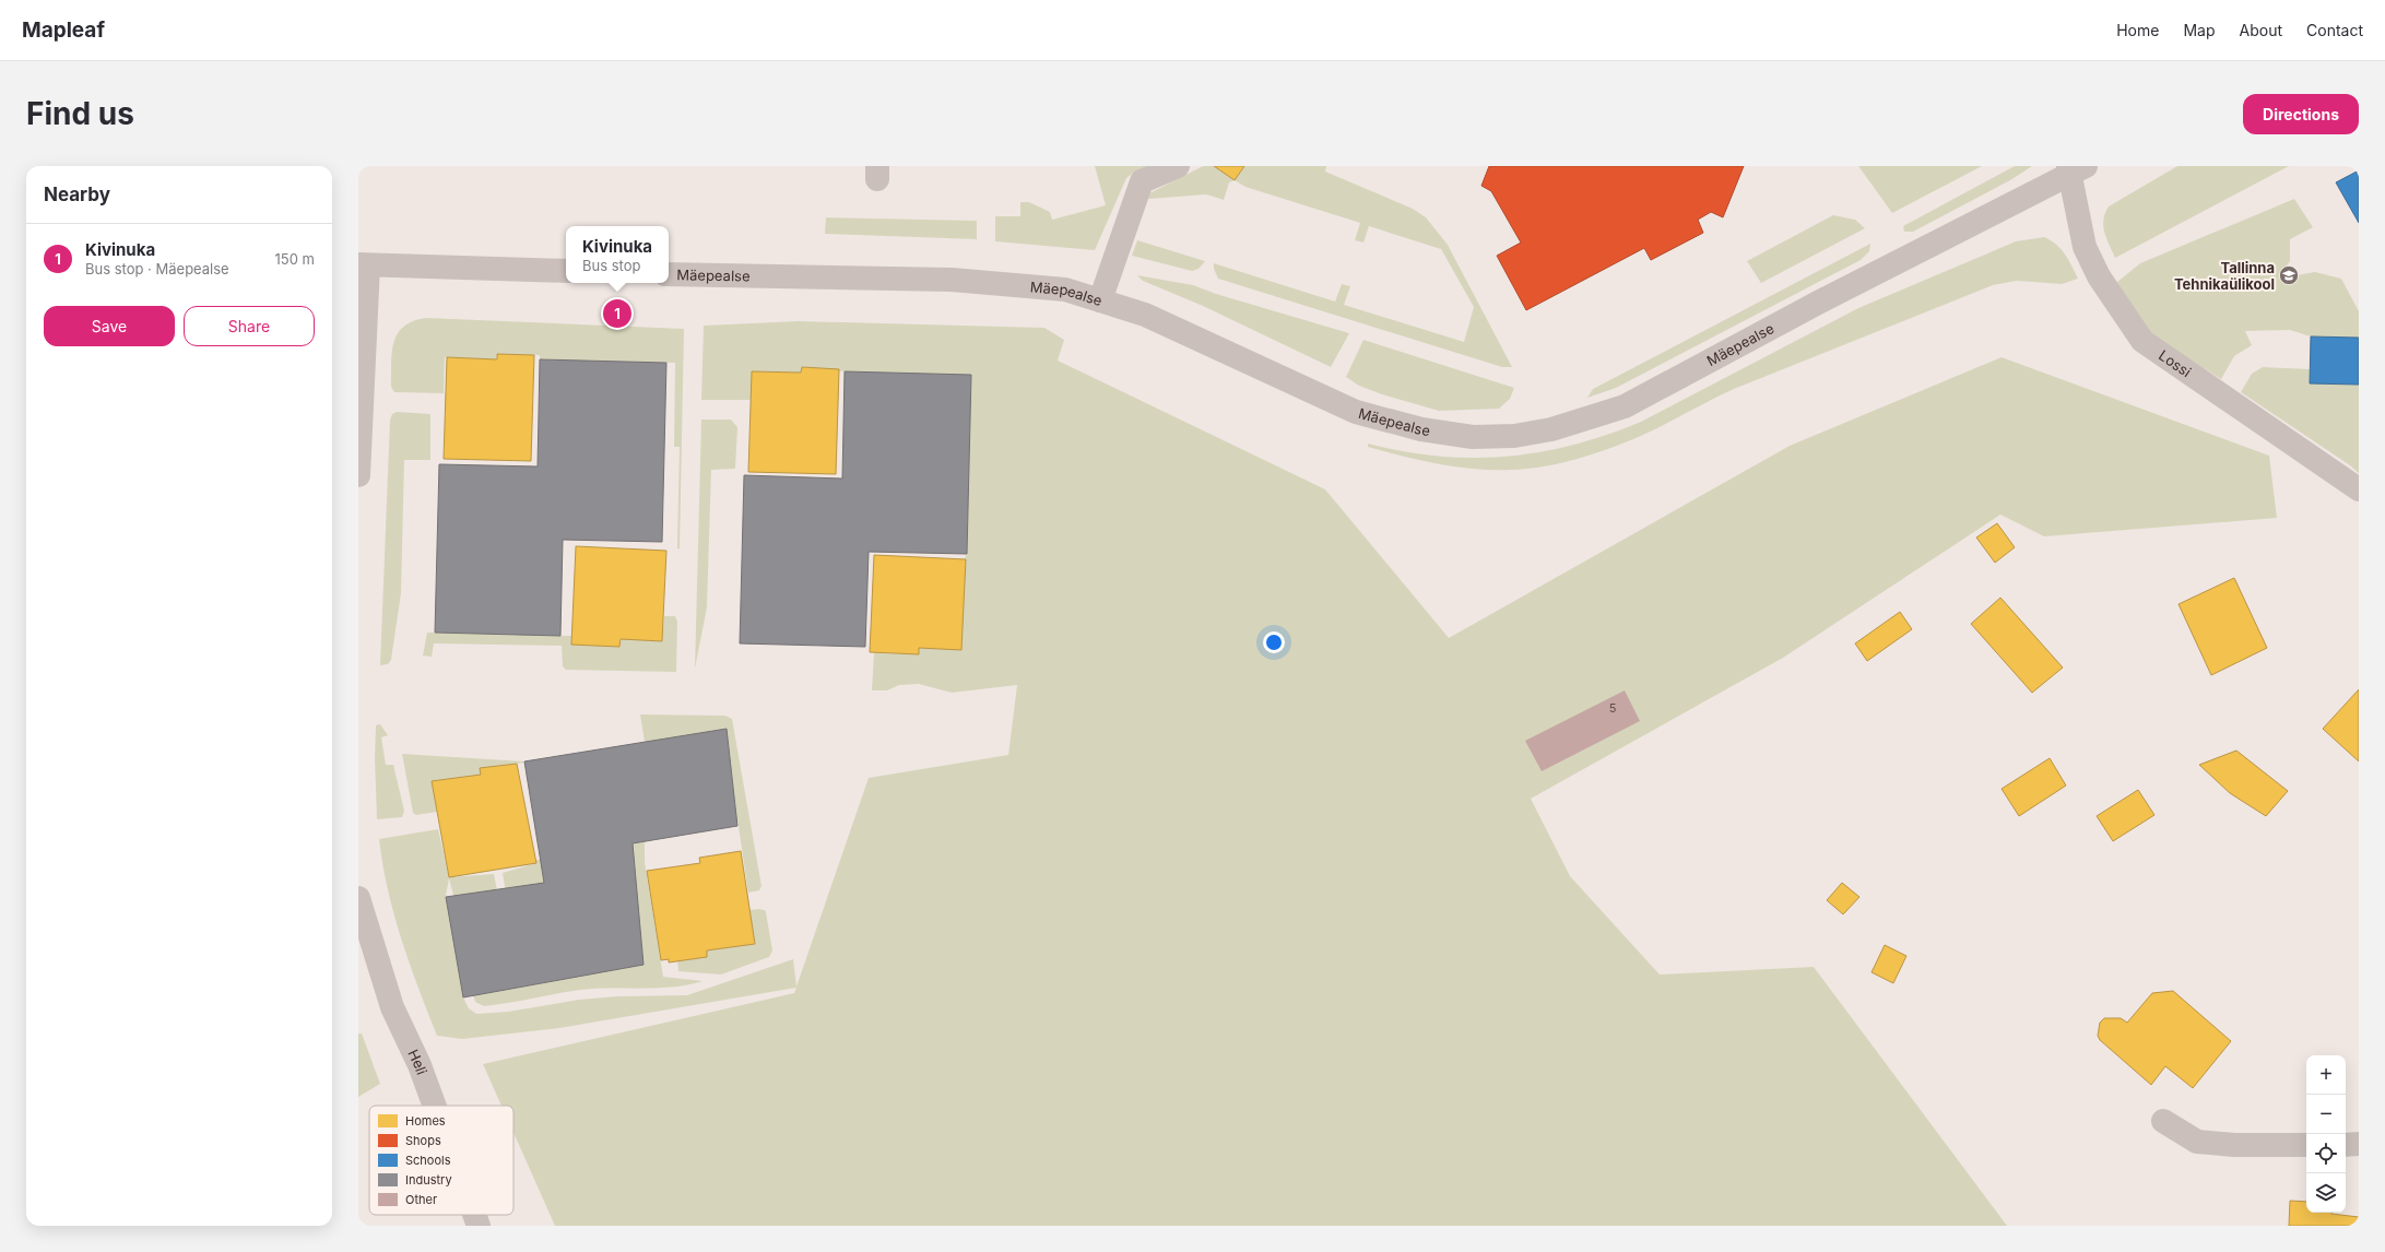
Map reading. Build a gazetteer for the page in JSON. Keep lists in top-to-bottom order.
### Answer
{
  "streets": {
    "street": ["Mäepealse", "Lossi", "Heli"]
  },
  "crossings": [
    ["Mäepealse", "Lossi"]
  ],
  "places": {
    "school or university": ["Tallinna Tehnikaülikool"]
  },
  "house_numbers": ["5"],
  "legend": [
    "Homes",
    "Shops",
    "Schools",
    "Industry",
    "Other"
  ],
  "page": {
    "header": "Mapleaf",
    "nav": [
      "Home",
      "Map",
      "About",
      "Contact"
    ],
    "buttons": [
      "Directions",
      ["Save", "Share"]
    ],
    "title": "Find us",
    "heading": "Nearby",
    "list": [
      {
        "mark": "1",
        "name": "Kivinuka",
        "note": "Bus stop · Mäepealse",
        "value": "150 m"
      }
    ],
    "popup": ["Kivinuka", "Bus stop"],
    "pins": "1",
    "map_buttons": ["+", "−"]
  }
}
